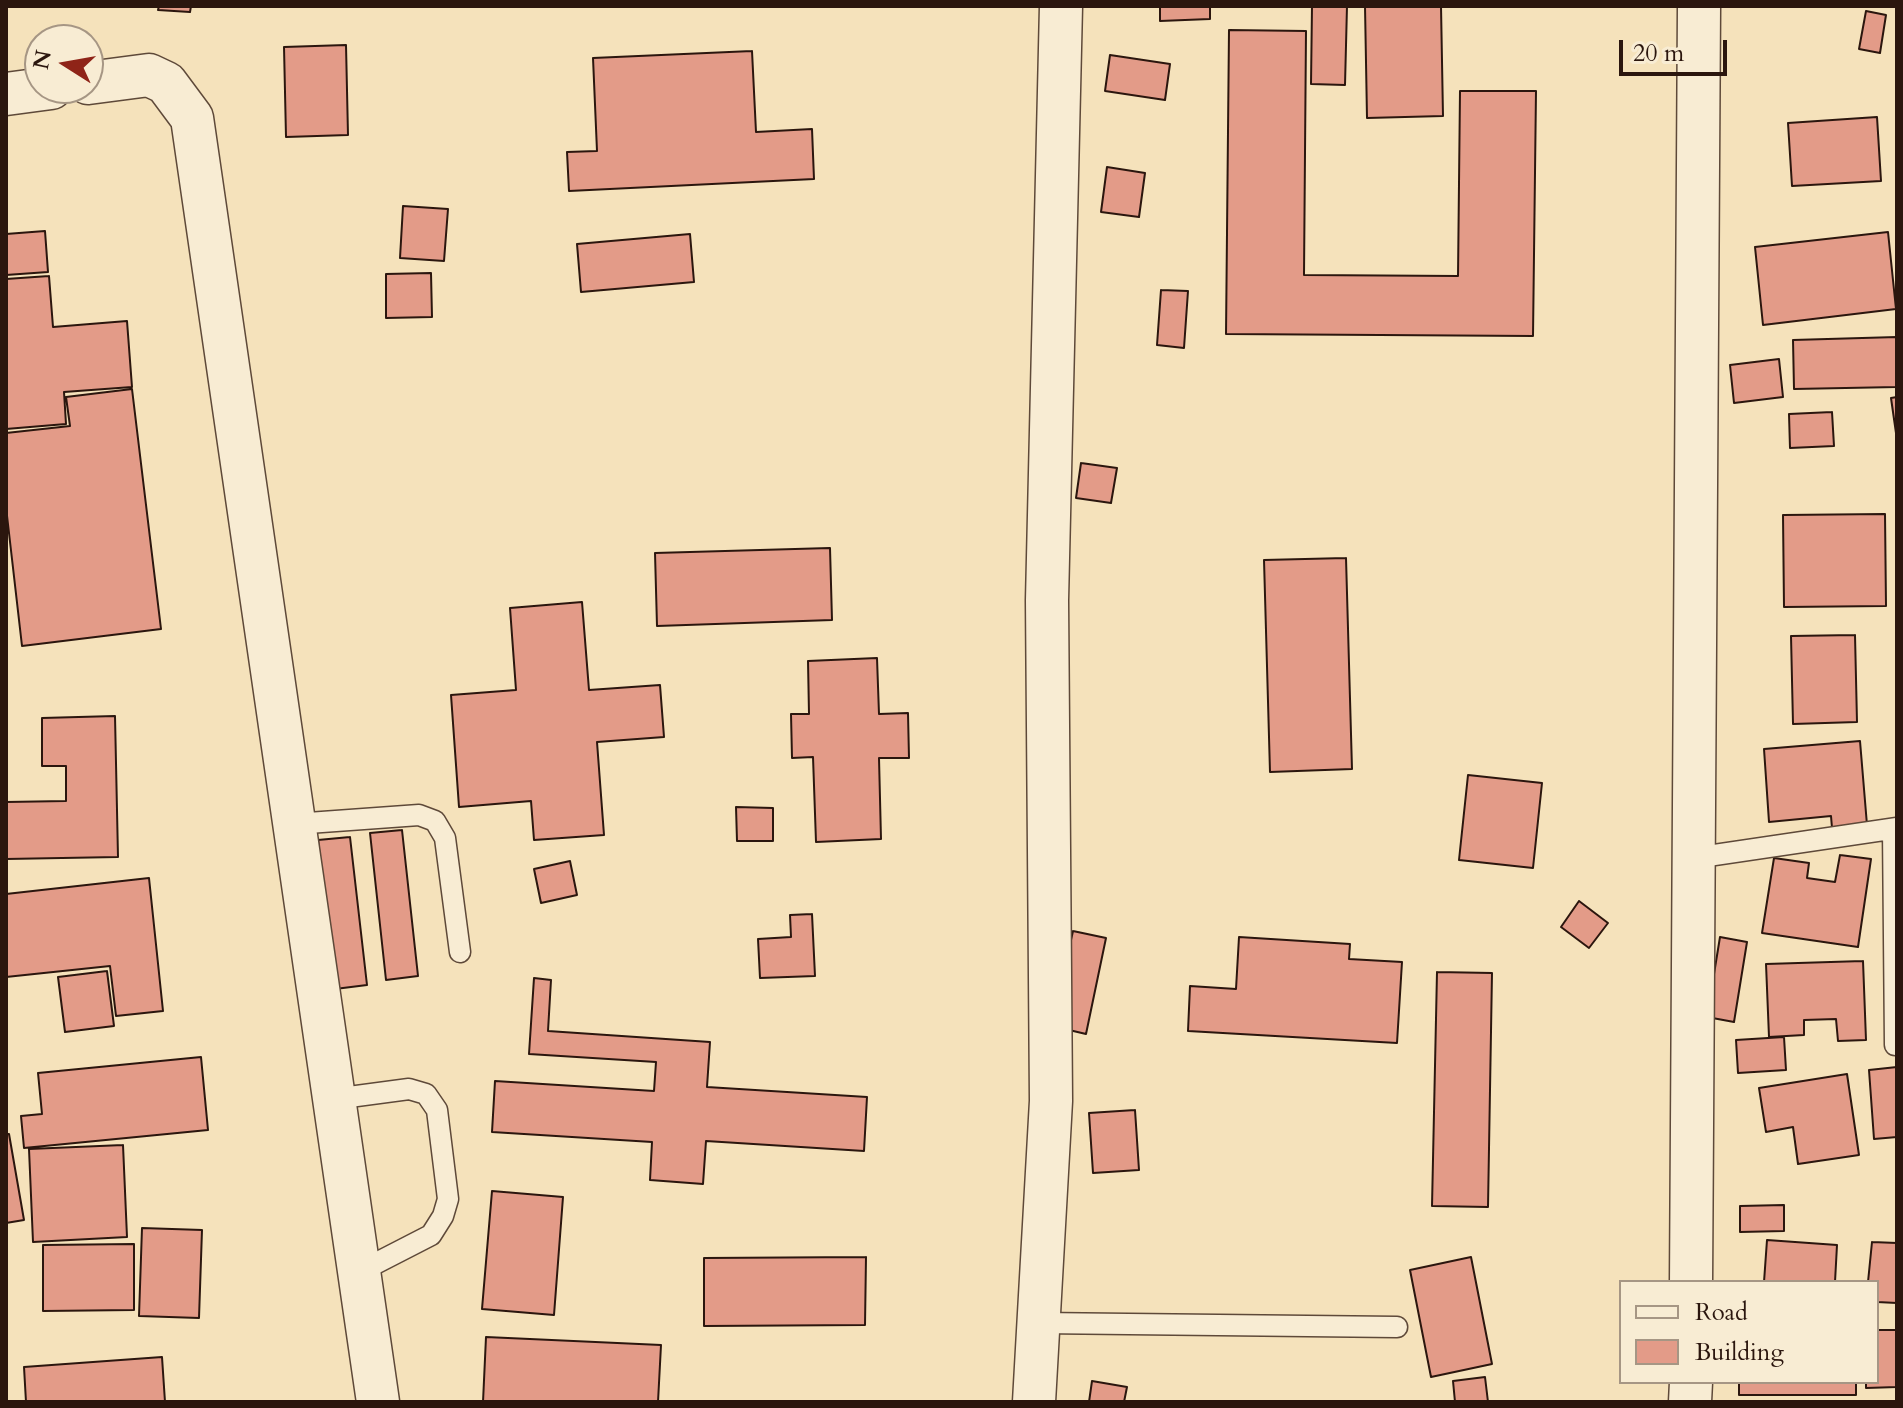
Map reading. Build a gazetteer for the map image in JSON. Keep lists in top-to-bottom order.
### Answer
{
  "legend": ["Road", "Building"],
  "scale_bar": "20 m",
  "north": "left"
}
